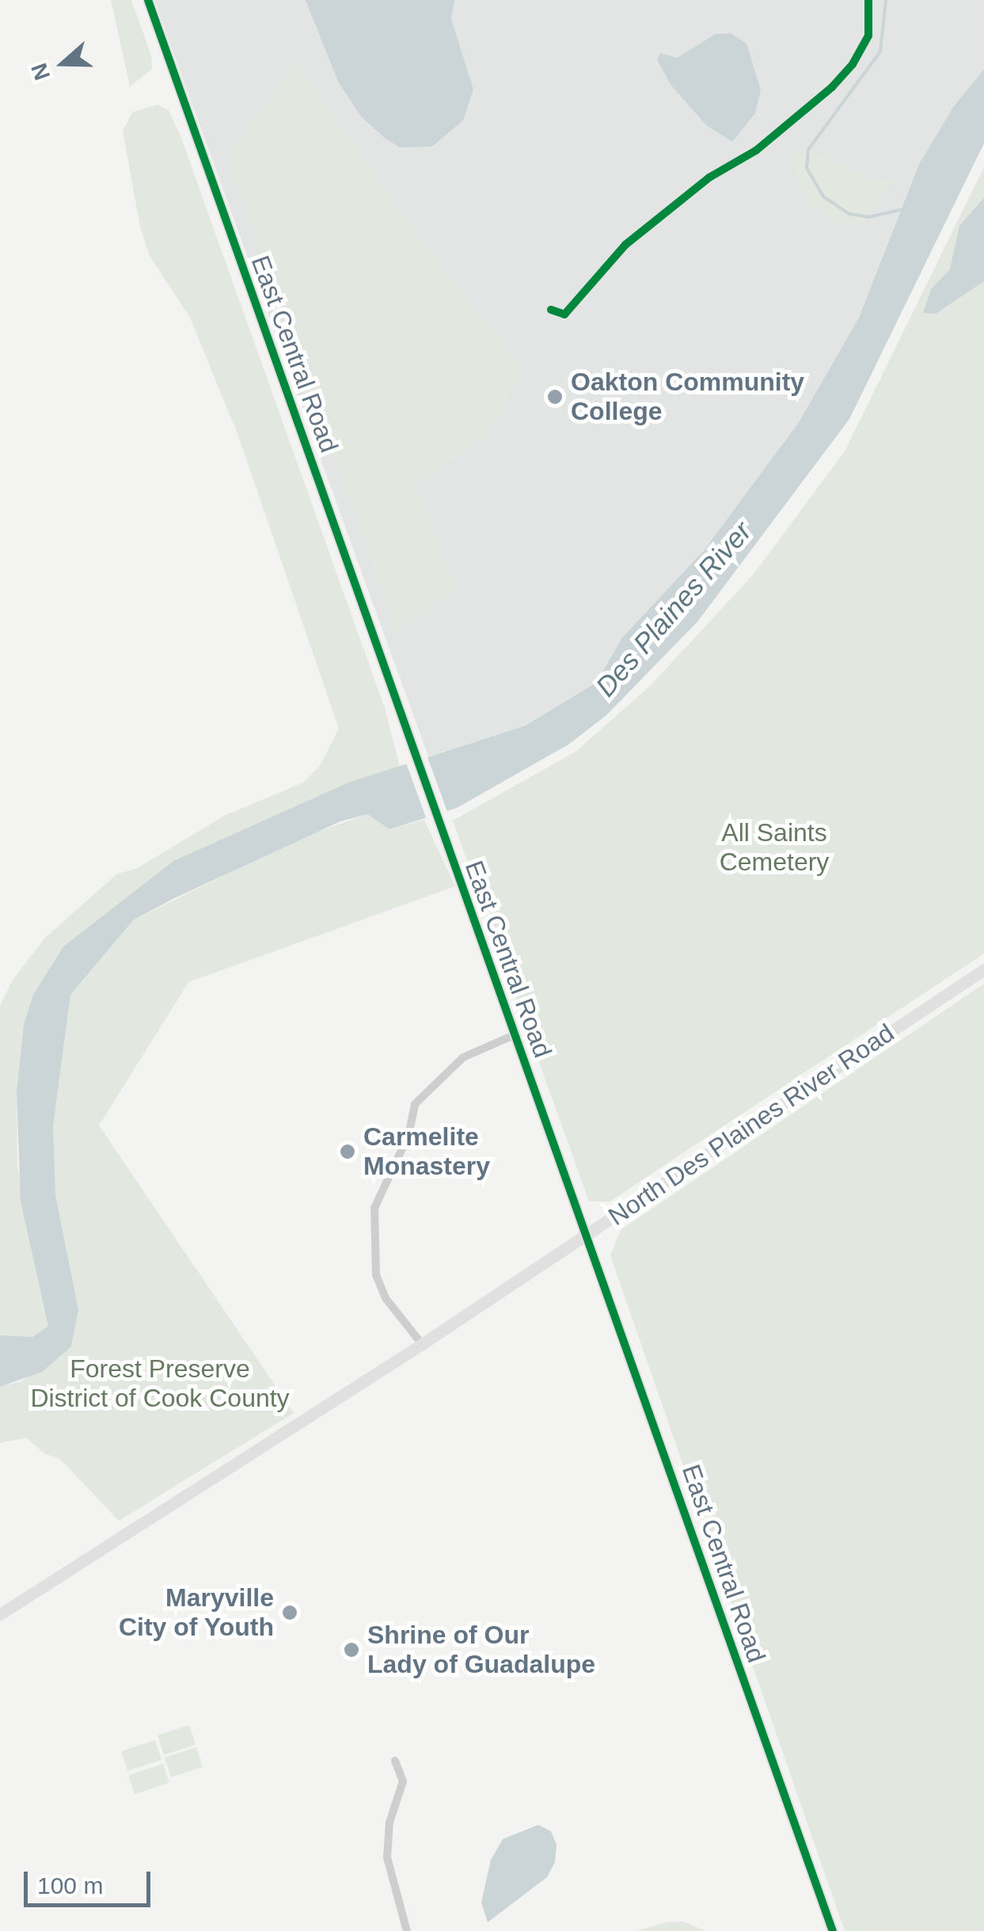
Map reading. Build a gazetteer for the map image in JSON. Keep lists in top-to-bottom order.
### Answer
{
  "streets": {
    "main road": ["East Central Road", "North Des Plaines River Road"]
  },
  "crossings": [
    ["East Central Road", "North Des Plaines River Road"]
  ],
  "water": ["Des Plaines River"],
  "parks": ["All Saints Cemetery", "Forest Preserve District of Cook County"],
  "places": [
    "Oakton Community College",
    "Carmelite Monastery",
    "Maryville City of Youth",
    "Shrine of Our Lady of Guadalupe"
  ],
  "scale_bar": "100 m",
  "north": "left"
}
